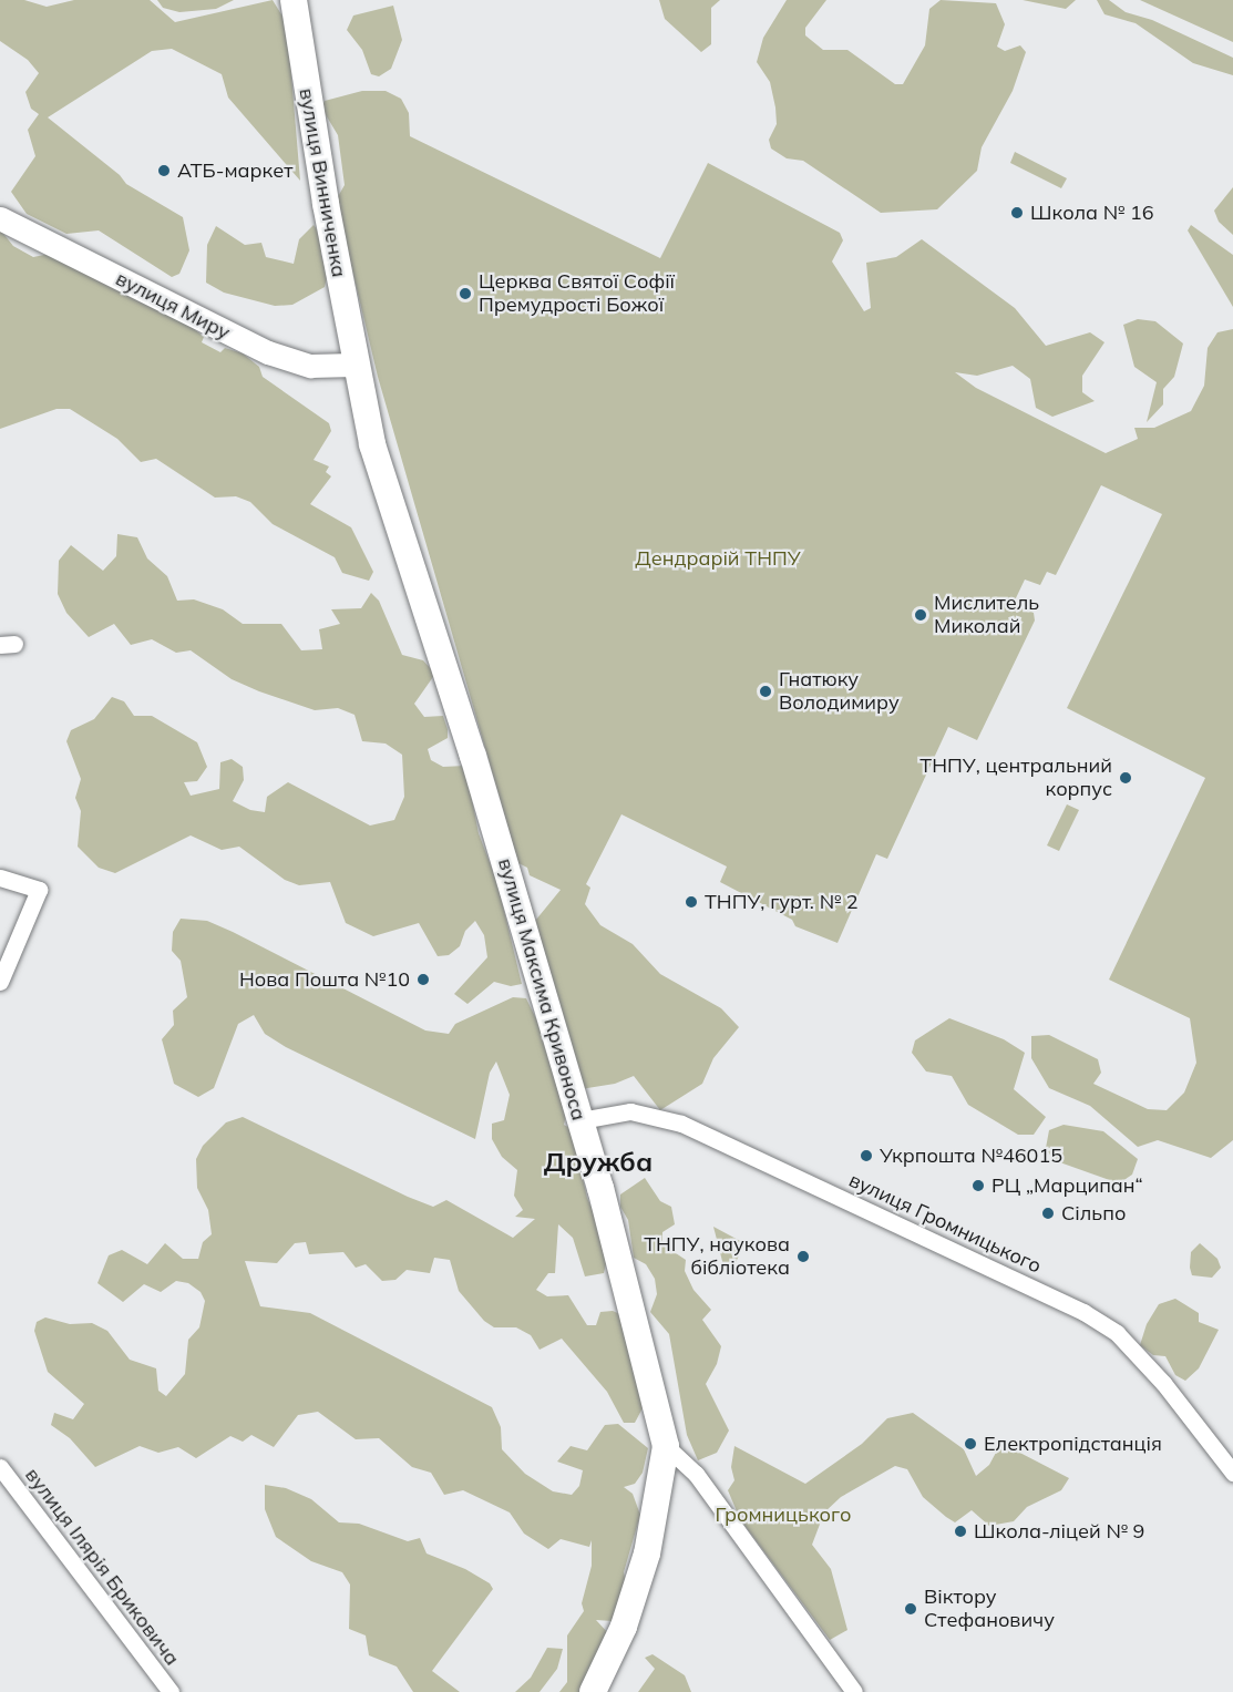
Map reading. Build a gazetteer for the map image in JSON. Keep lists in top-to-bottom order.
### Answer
{
  "streets": {
    "main road": ["вулиця Винниченка", "вулиця Миру", "вулиця Максима Кривоноса"],
    "street": ["вулиця Громницького", "вулиця Ілярія Бриковича"]
  },
  "crossings": [
    ["вулиця Винниченка", "вулиця Миру"],
    ["вулиця Винниченка", "вулиця Максима Кривоноса"],
    ["вулиця Миру", "вулиця Максима Кривоноса"],
    ["вулиця Максима Кривоноса", "вулиця Громницького"]
  ],
  "districts": ["Дружба"],
  "parks": ["Дендрарій ТНПУ", "Громницького"],
  "places": [
    "АТБ-маркет",
    "Школа № 16",
    "Церква Святої Софії Премудрості Божої",
    "Мислитель Миколай",
    "Гнатюку Володимиру",
    "ТНПУ, центральний корпус",
    "ТНПУ, гурт. № 2",
    "Нова Пошта №10",
    "Укрпошта №46015",
    "РЦ „Марципан“",
    "Сільпо",
    "ТНПУ, наукова бібліотека",
    "Електропідстанція",
    "Школа-ліцей № 9",
    "Віктору Стефановичу"
  ]
}
